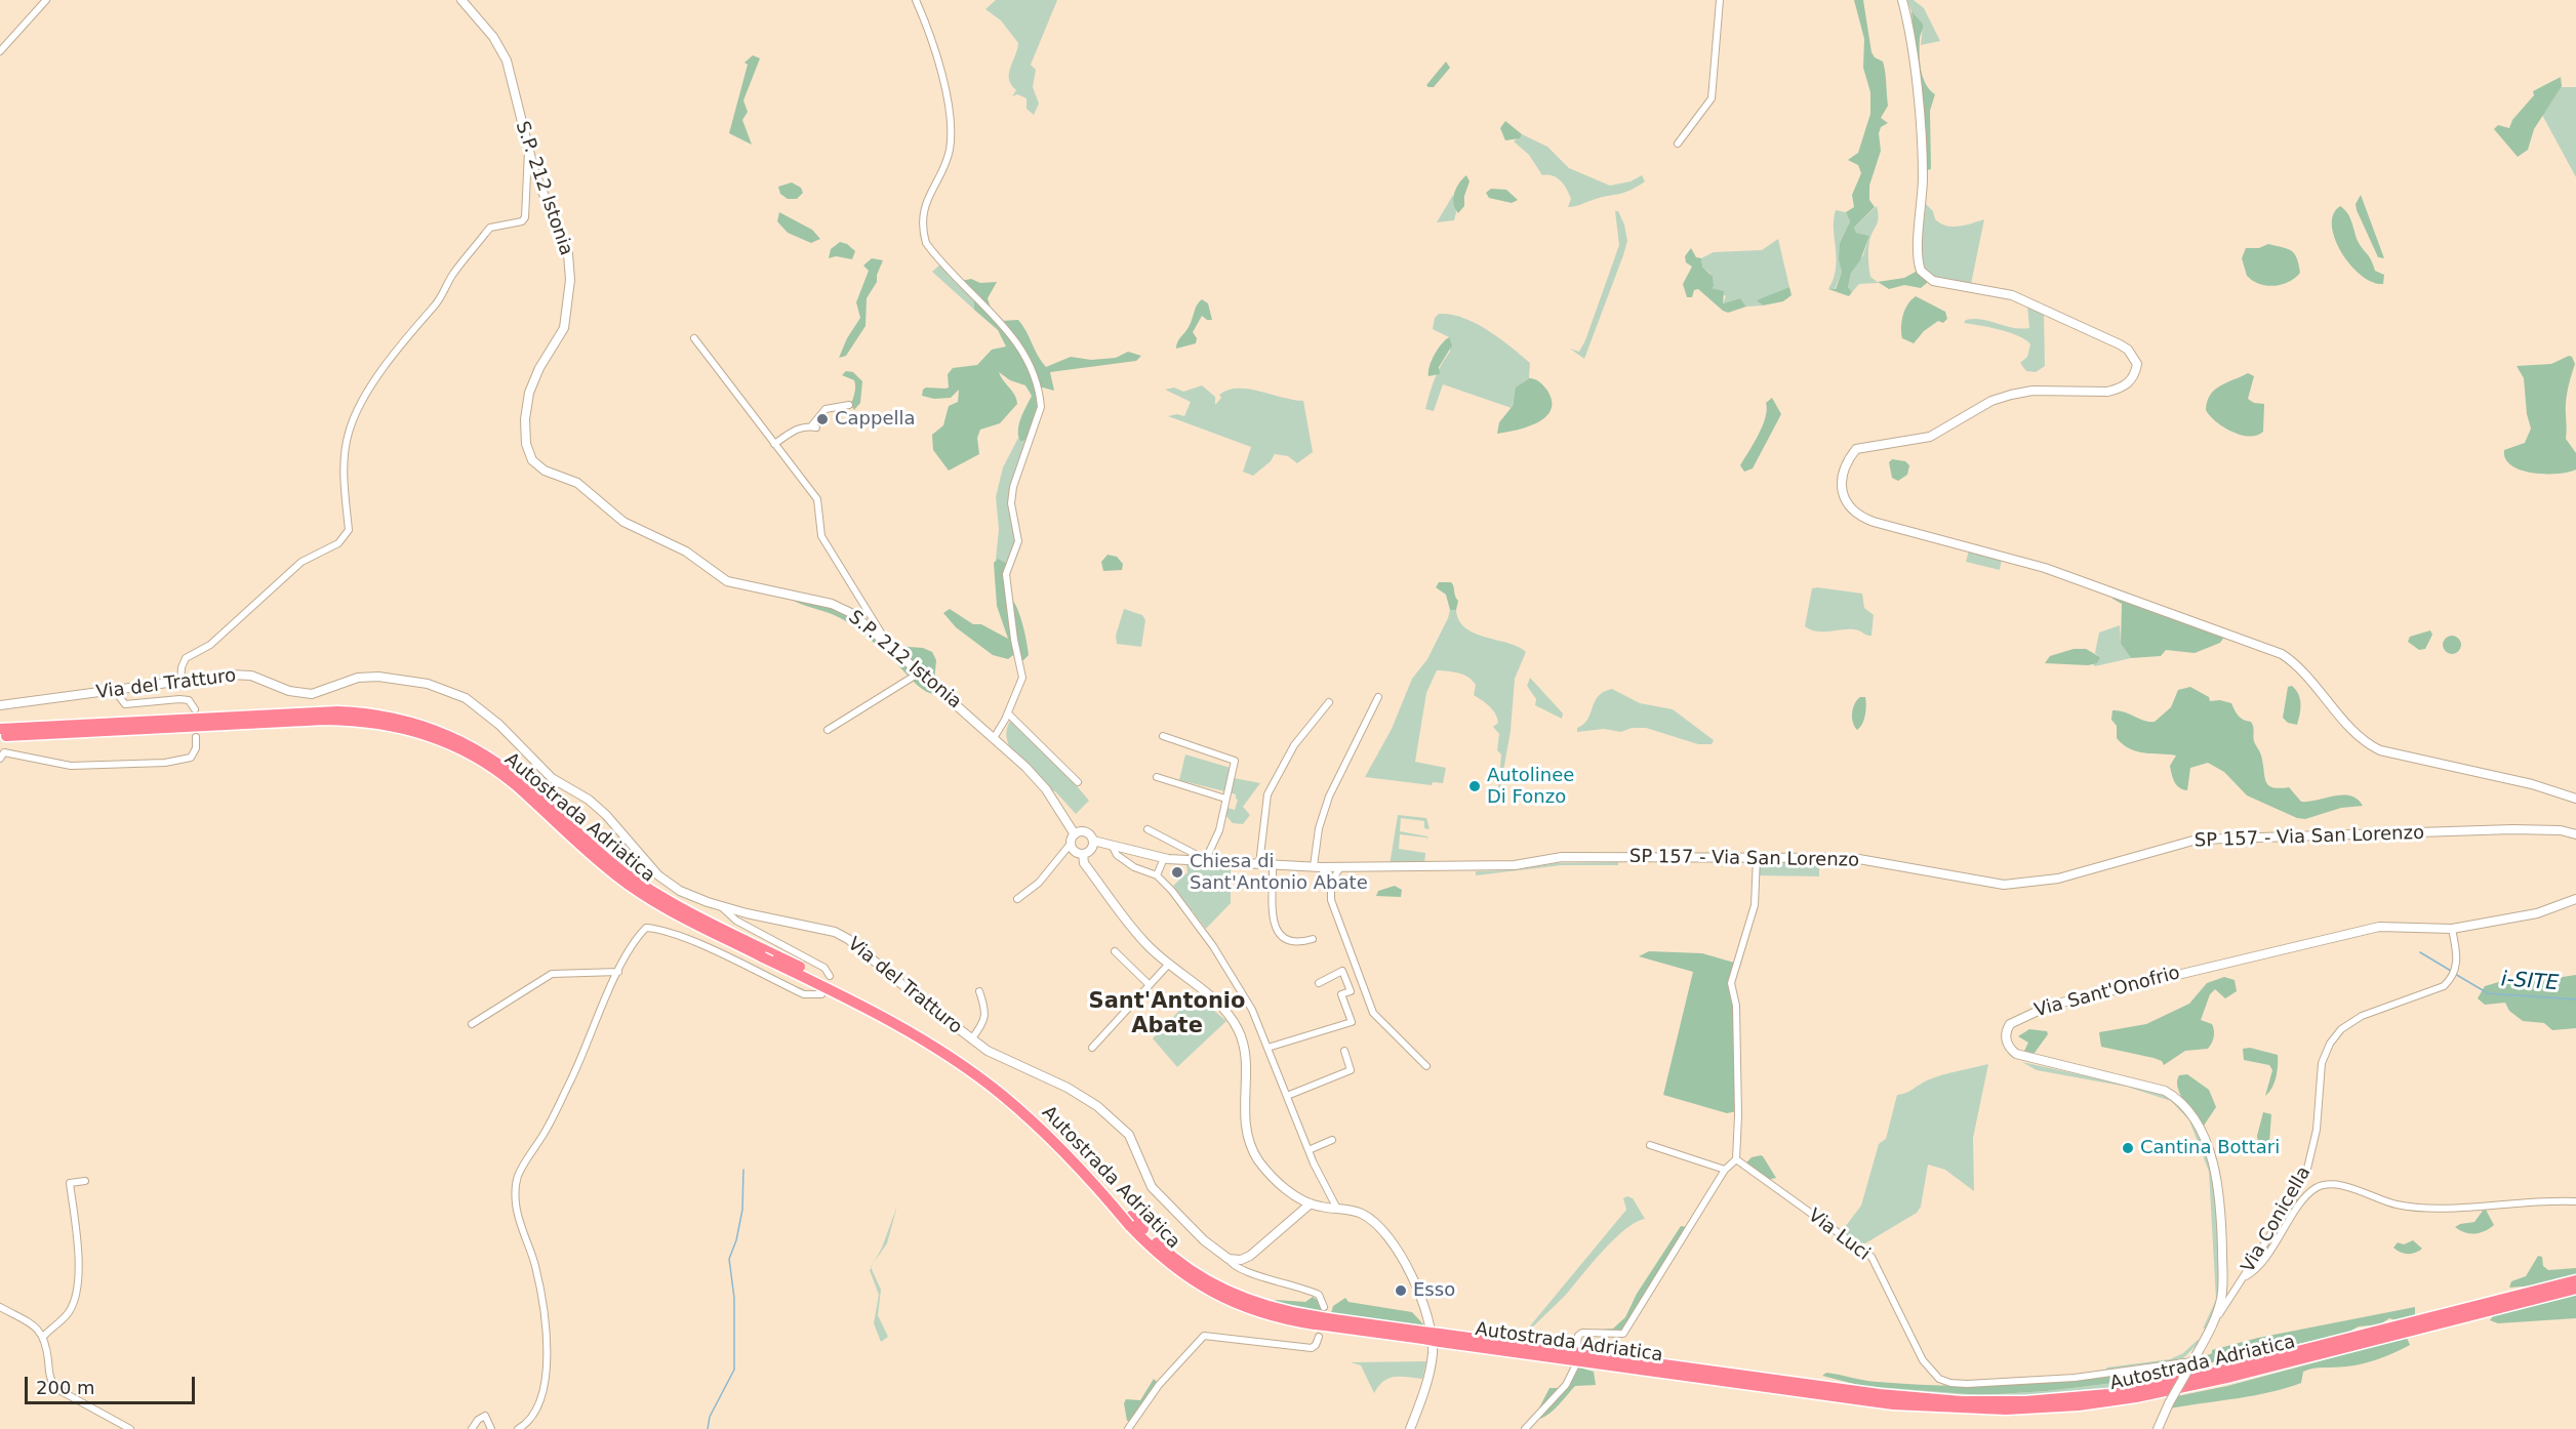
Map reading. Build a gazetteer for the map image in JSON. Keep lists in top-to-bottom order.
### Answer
{
  "streets": {
    "highway": ["Autostrada Adriatica"],
    "main road": ["S.P. 212 Istonia", "Via del Tratturo", "SP 157 - Via San Lorenzo"],
    "street": ["Via Sant'Onofrio", "Via Conicella", "Via Luci"]
  },
  "crossings": [
    ["S.P. 212 Istonia", "SP 157 - Via San Lorenzo"],
    ["Via Sant'Onofrio", "Via Conicella"],
    ["Via Sant'Onofrio", "Via Luci"]
  ],
  "districts": ["Sant'Antonio Abate"],
  "water": ["i-SITE"],
  "places": [
    "Cappella",
    "Autolinee Di Fonzo",
    "Chiesa di Sant'Antonio Abate",
    "Cantina Bottari",
    "Esso"
  ],
  "scale_bar": "200 m"
}
